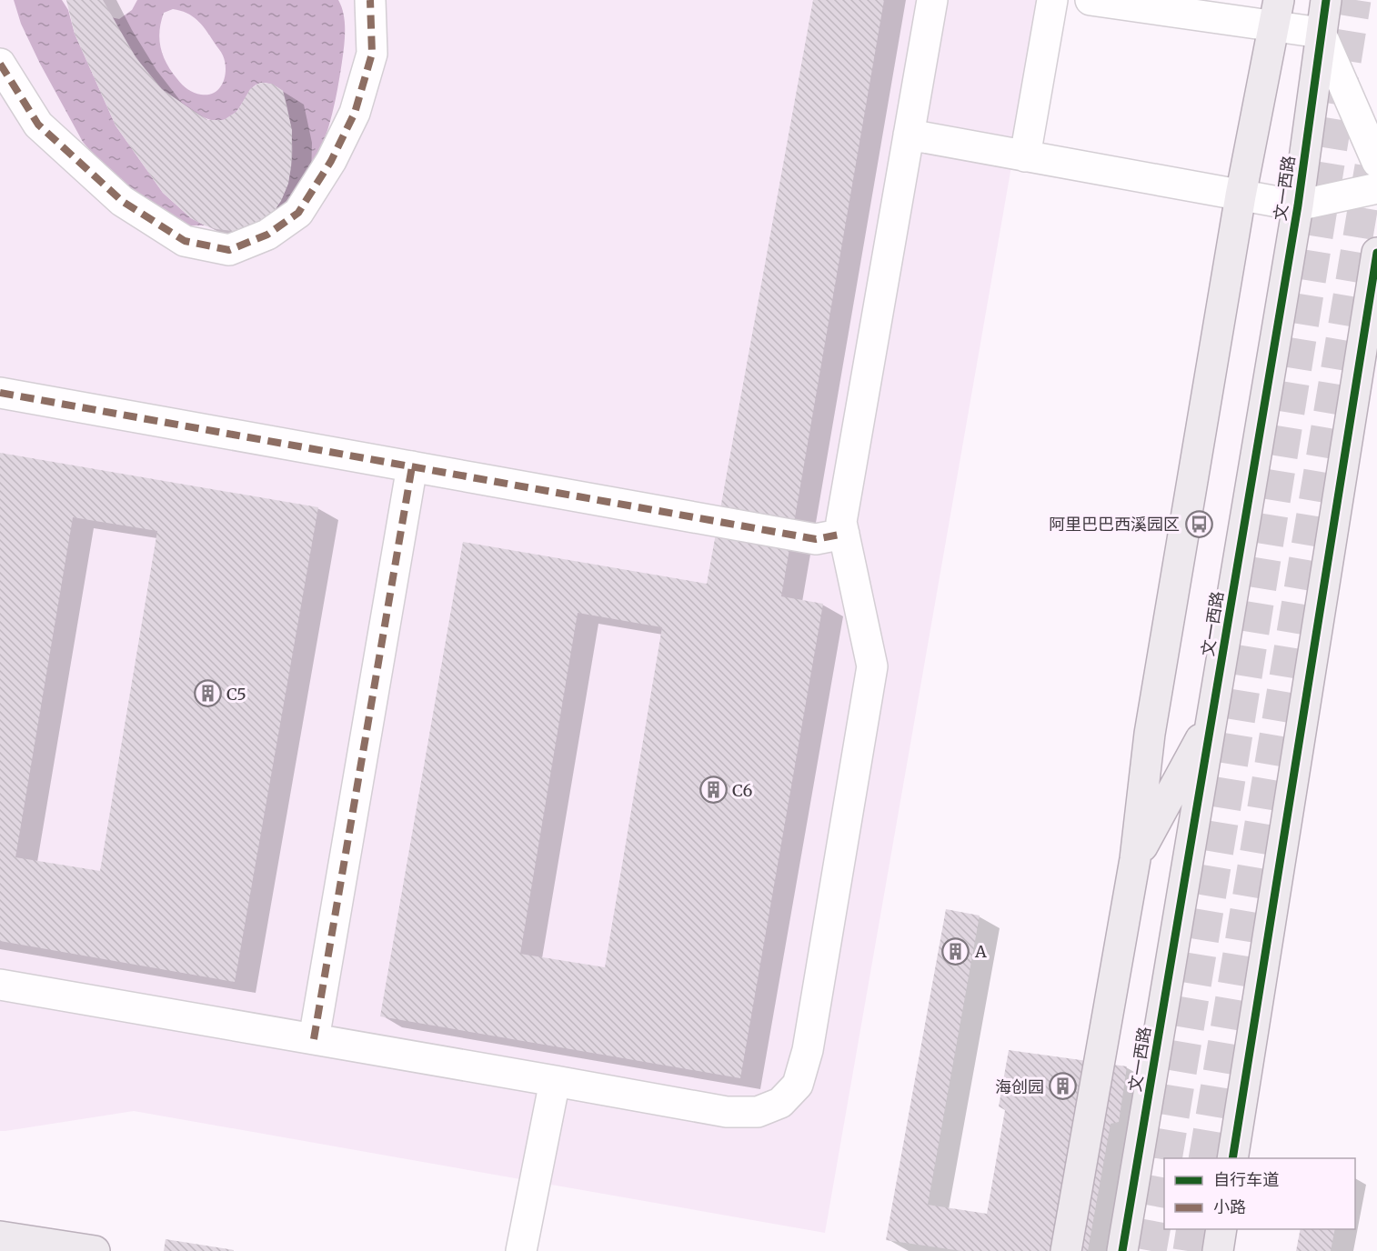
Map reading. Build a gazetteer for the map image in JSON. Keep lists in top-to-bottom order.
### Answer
{
  "streets": {
    "main road": ["文一西路"]
  },
  "places": {
    "bus stop": ["阿里巴巴西溪园区"],
    "building": [
      "C5",
      "C6",
      "A",
      "海创园"
    ]
  },
  "legend": ["自行车道", "小路"]
}
